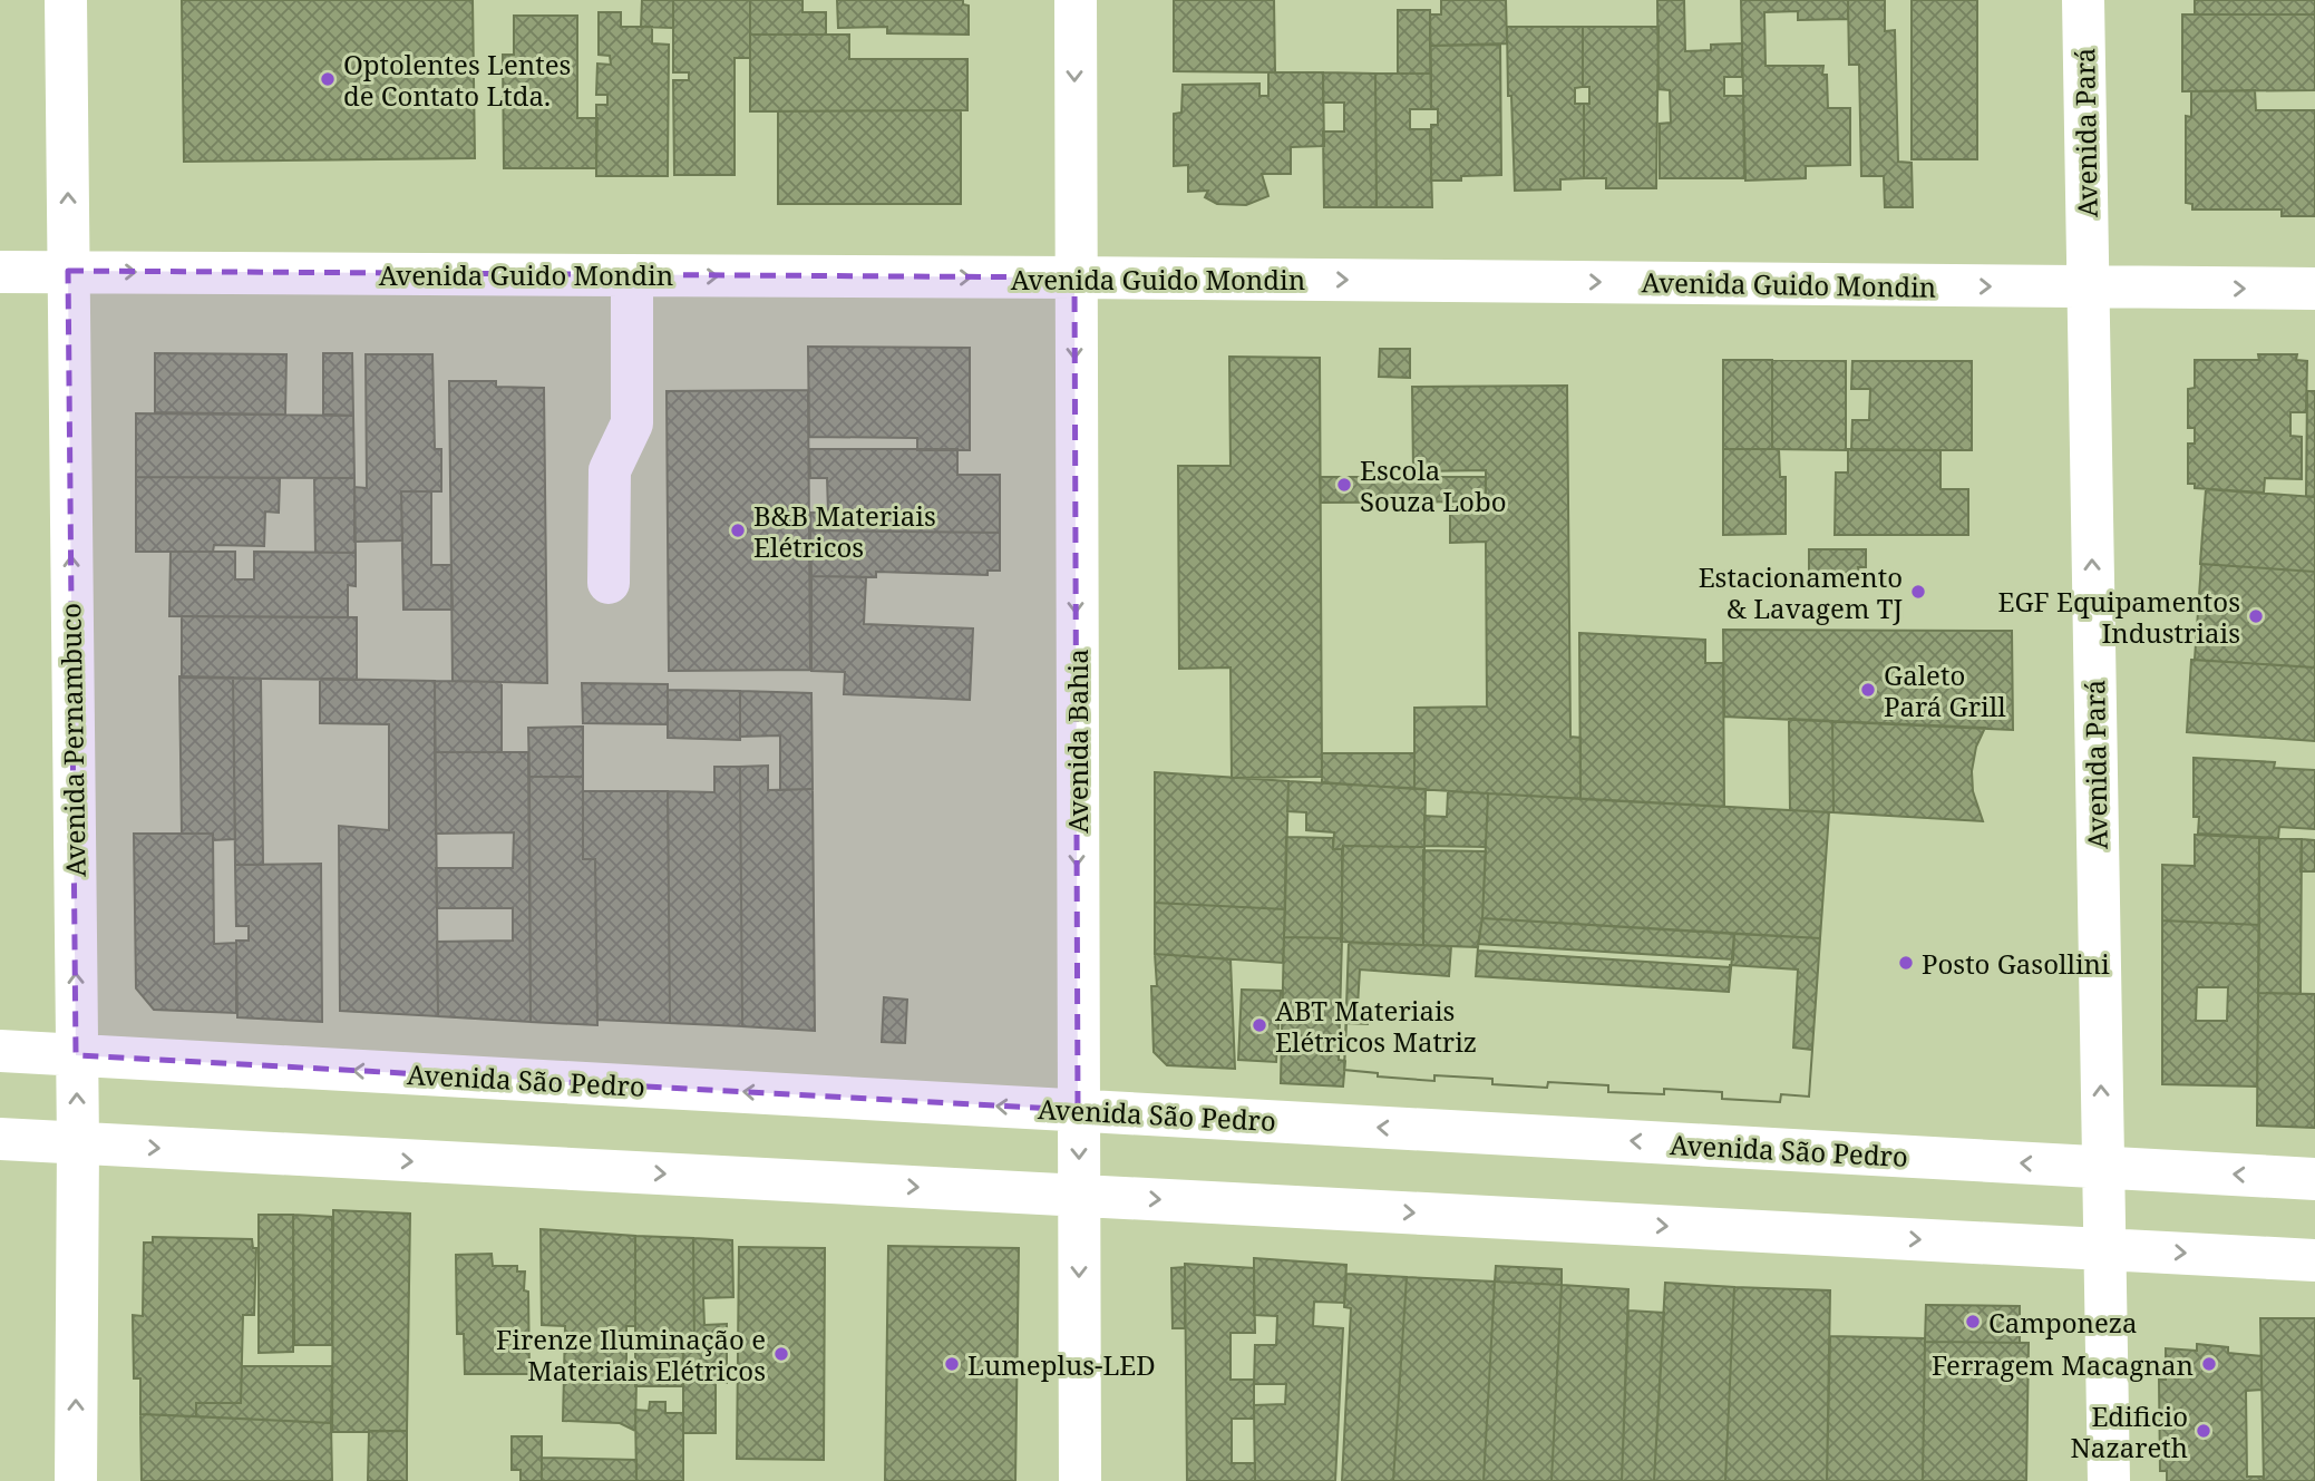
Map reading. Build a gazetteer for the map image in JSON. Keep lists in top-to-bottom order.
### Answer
{
  "streets": {
    "street": [
      "Avenida Pará",
      "Avenida Guido Mondin",
      "Avenida Pernambuco",
      "Avenida Bahia",
      "Avenida São Pedro"
    ]
  },
  "crossings": [
    ["Avenida Pará", "Avenida Guido Mondin"],
    ["Avenida Pará", "Avenida São Pedro"],
    ["Avenida Guido Mondin", "Avenida Pernambuco"],
    ["Avenida Guido Mondin", "Avenida Bahia"],
    ["Avenida Pernambuco", "Avenida São Pedro"],
    ["Avenida Bahia", "Avenida São Pedro"]
  ],
  "one_way": [
    "Avenida Pará",
    "Avenida Guido Mondin",
    "Avenida Pernambuco",
    "Avenida Bahia"
  ],
  "places": [
    "Optolentes Lentes de Contato Ltda.",
    "Escola Souza Lobo",
    "B&B Materiais Elétricos",
    "Estacionamento & Lavagem TJ",
    "EGF Equipamentos Industriais",
    "Galeto Pará Grill",
    "Posto Gasollini",
    "ABT Materiais Elétricos Matriz",
    "Camponeza",
    "Firenze Iluminação e Materiais Elétricos",
    "Lumeplus-LED",
    "Ferragem Macagnan",
    "Edificio Nazareth"
  ]
}
